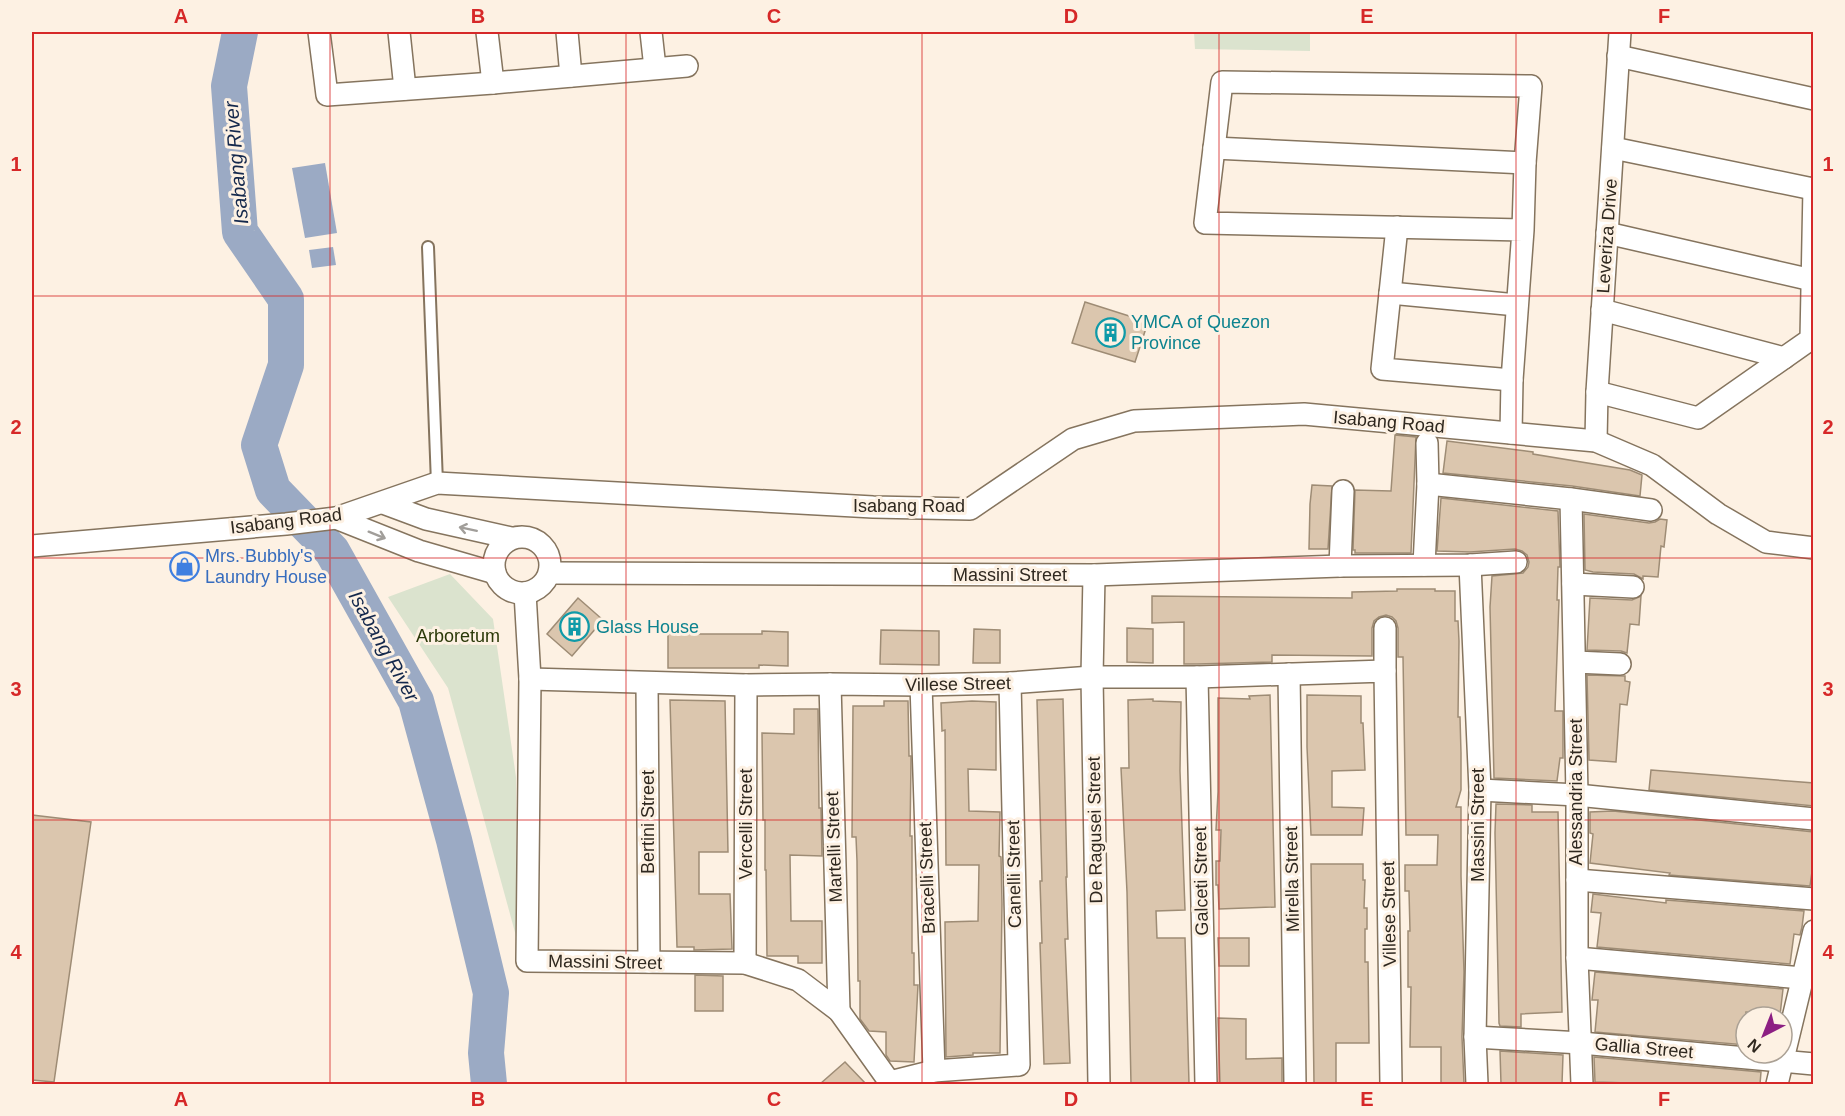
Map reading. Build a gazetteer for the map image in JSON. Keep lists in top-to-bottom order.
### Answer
{
  "streets": {
    "street": [
      "Leveriza Drive",
      "Isabang Road",
      "Massini Street",
      "Villese Street",
      "Alessandria Street",
      "Bertini Street",
      "Vercelli Street",
      "De Ragusei Street",
      "Martelli Street",
      "Canelli Street",
      "Bracelli Street",
      "Mirella Street",
      "Galceti Street",
      "Gallia Street"
    ]
  },
  "crossings": [
    ["Leveriza Drive", "Isabang Road"],
    ["Massini Street", "Villese Street"],
    ["Massini Street", "Bertini Street"],
    ["Massini Street", "Vercelli Street"],
    ["Massini Street", "De Ragusei Street"],
    ["Massini Street", "Martelli Street"],
    ["Massini Street", "Gallia Street"],
    ["Villese Street", "Bertini Street"],
    ["Villese Street", "Vercelli Street"],
    ["Villese Street", "De Ragusei Street"],
    ["Villese Street", "Martelli Street"],
    ["Villese Street", "Canelli Street"],
    ["Villese Street", "Bracelli Street"],
    ["Villese Street", "Mirella Street"],
    ["Villese Street", "Galceti Street"],
    ["Alessandria Street", "Gallia Street"],
    ["Canelli Street", "Bracelli Street"]
  ],
  "water": ["Isabang River"],
  "parks": ["Arboretum"],
  "places": {
    "building": ["YMCA of Quezon Province", "Glass House"],
    "shop": ["Mrs. Bubbly's Laundry House"]
  },
  "north": "bottom left",
  "grid": {
    "columns": [
      "A",
      "B",
      "C",
      "D",
      "E",
      "F"
    ],
    "rows": [
      "1",
      "2",
      "3",
      "4"
    ]
  }
}
